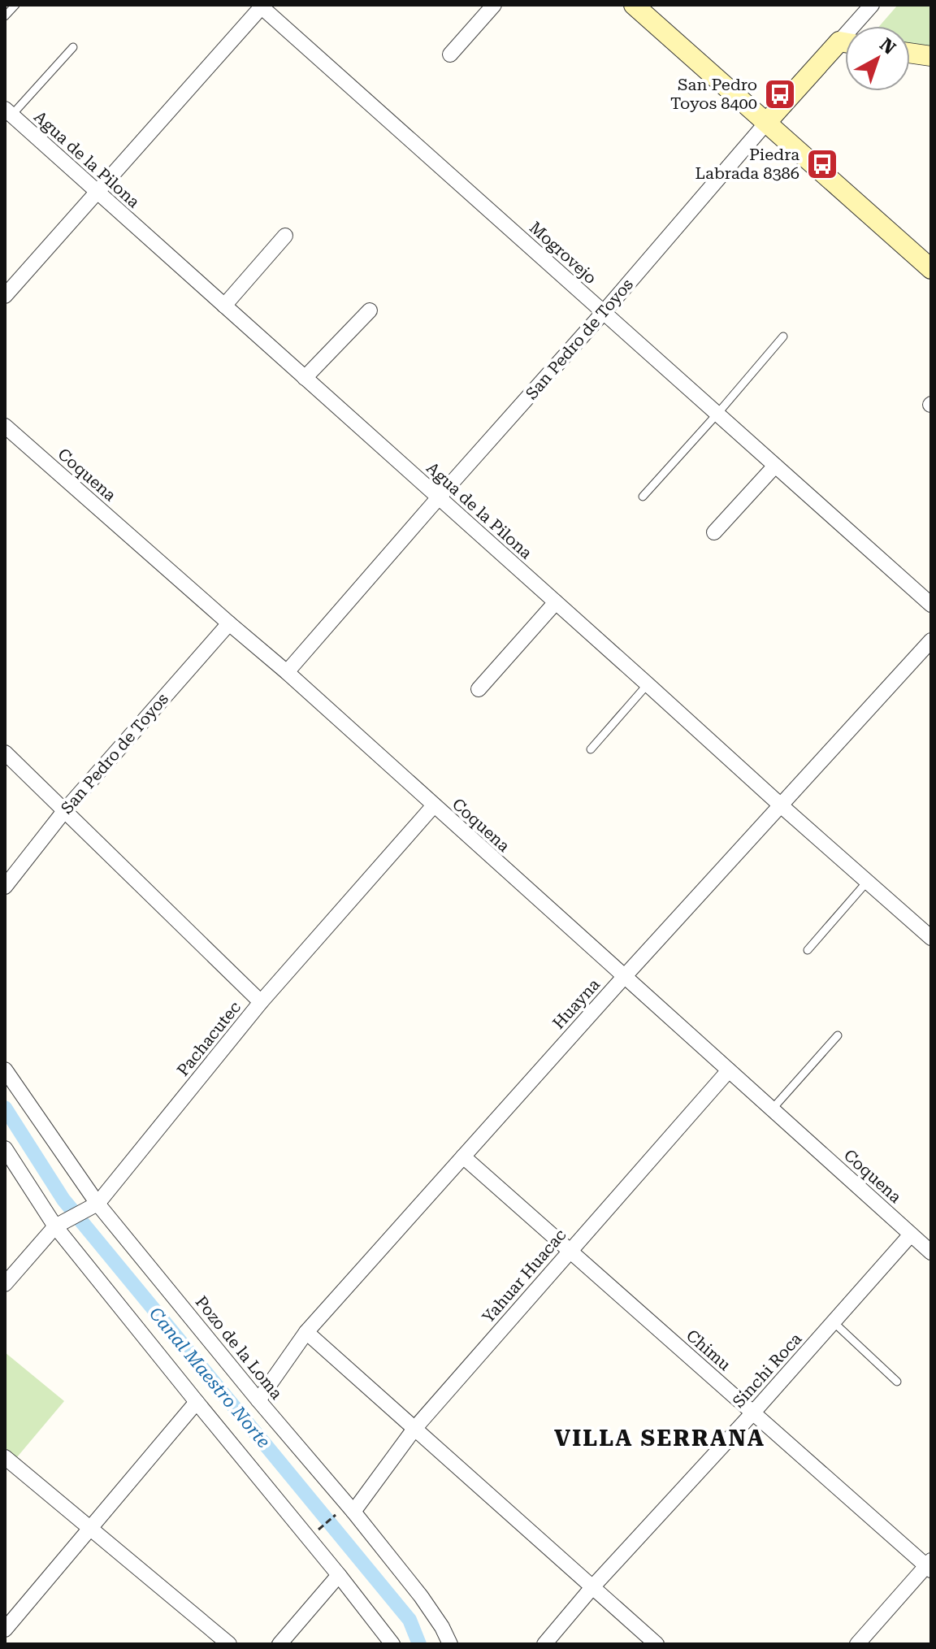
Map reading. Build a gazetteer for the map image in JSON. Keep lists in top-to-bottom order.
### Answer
{
  "streets": {
    "main road": ["San Pedro de Toyos"],
    "street": [
      "Agua de la Pilona",
      "Mogrovejo",
      "Coquena",
      "Huayna",
      "Pachacutec",
      "Yahuar Huacac",
      "Pozo de la Loma",
      "Chimu",
      "Sinchi Roca"
    ]
  },
  "crossings": [
    ["Agua de la Pilona", "San Pedro de Toyos"],
    ["Agua de la Pilona", "Huayna"],
    ["Mogrovejo", "San Pedro de Toyos"],
    ["San Pedro de Toyos", "Coquena"],
    ["Coquena", "Huayna"],
    ["Coquena", "Pachacutec"],
    ["Coquena", "Yahuar Huacac"],
    ["Coquena", "Sinchi Roca"],
    ["Huayna", "Pozo de la Loma"],
    ["Huayna", "Chimu"],
    ["Pachacutec", "Pozo de la Loma"],
    ["Yahuar Huacac", "Pozo de la Loma"],
    ["Yahuar Huacac", "Chimu"],
    ["Chimu", "Sinchi Roca"]
  ],
  "districts": ["VILLA SERRANA"],
  "water": ["Canal Maestro Norte"],
  "places": {
    "bus stop": ["San Pedro Toyos 8400", "Piedra Labrada 8386"]
  },
  "north": "top right"
}
